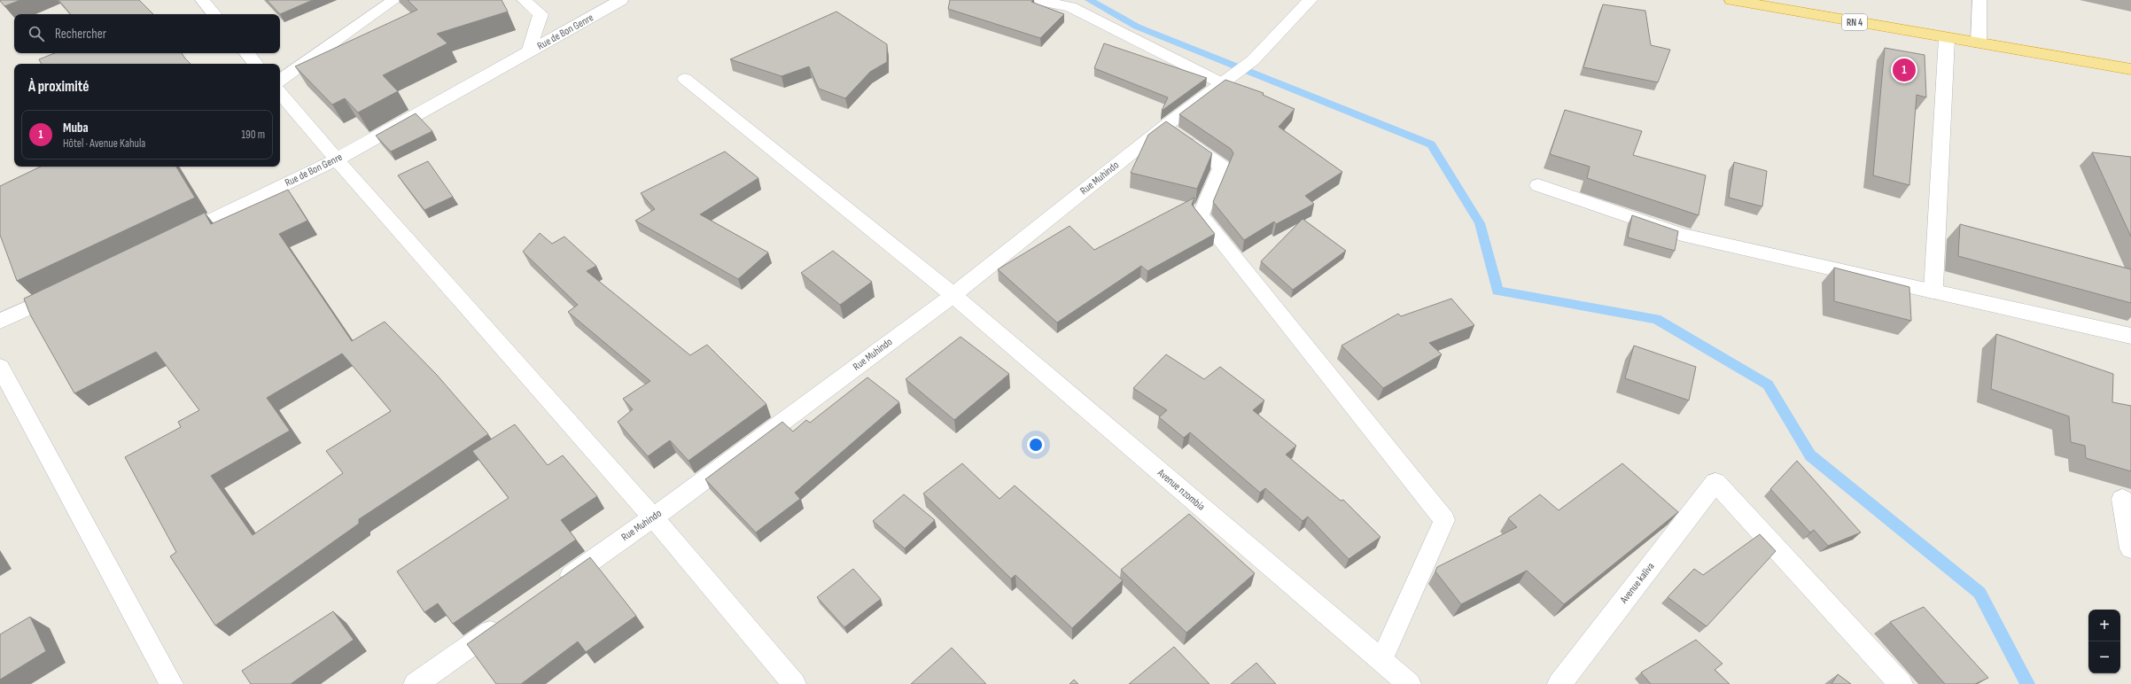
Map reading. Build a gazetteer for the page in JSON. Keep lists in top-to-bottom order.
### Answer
{
  "streets": {
    "highway": ["RN 4"],
    "street": [
      "Rue de Bon Genre",
      "Rue Muhindo",
      "Avenue nzombia",
      "Avenue kaliva"
    ]
  },
  "crossings": [
    ["Rue Muhindo", "Avenue nzombia"]
  ],
  "page": {
    "search": "Rechercher",
    "pins": "1",
    "heading": "À proximité",
    "list": [
      {
        "mark": "1",
        "name": "Muba",
        "note": "Hôtel · Avenue Kahula",
        "value": "190 m"
      }
    ],
    "map_buttons": ["+", "−"]
  }
}
